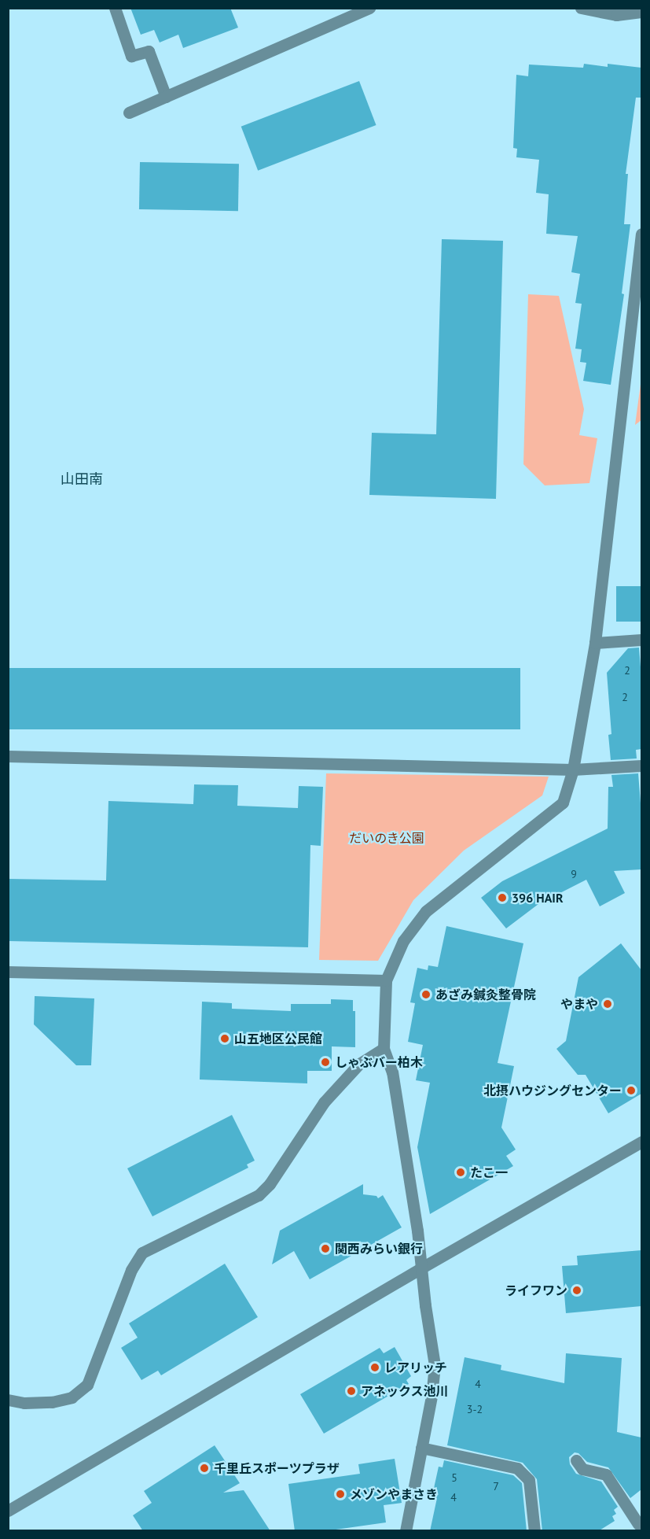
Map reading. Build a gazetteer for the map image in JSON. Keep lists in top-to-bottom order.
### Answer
{
  "districts": ["山田南"],
  "parks": ["だいのき公園"],
  "places": [
    "396 HAIR",
    "あざみ鍼灸整骨院",
    "やまや",
    "山五地区公民館",
    "しゃぶバー柏木",
    "北摂ハウジングセンター",
    "たこ一",
    "関西みらい銀行",
    "ライフワン",
    "レアリッチ",
    "アネックス池川",
    "千里丘スポーツプラザ",
    "メゾンやまさき"
  ],
  "house_numbers": [
    "2",
    "2",
    "9",
    "4",
    "3-2",
    "5",
    "7",
    "4"
  ]
}
